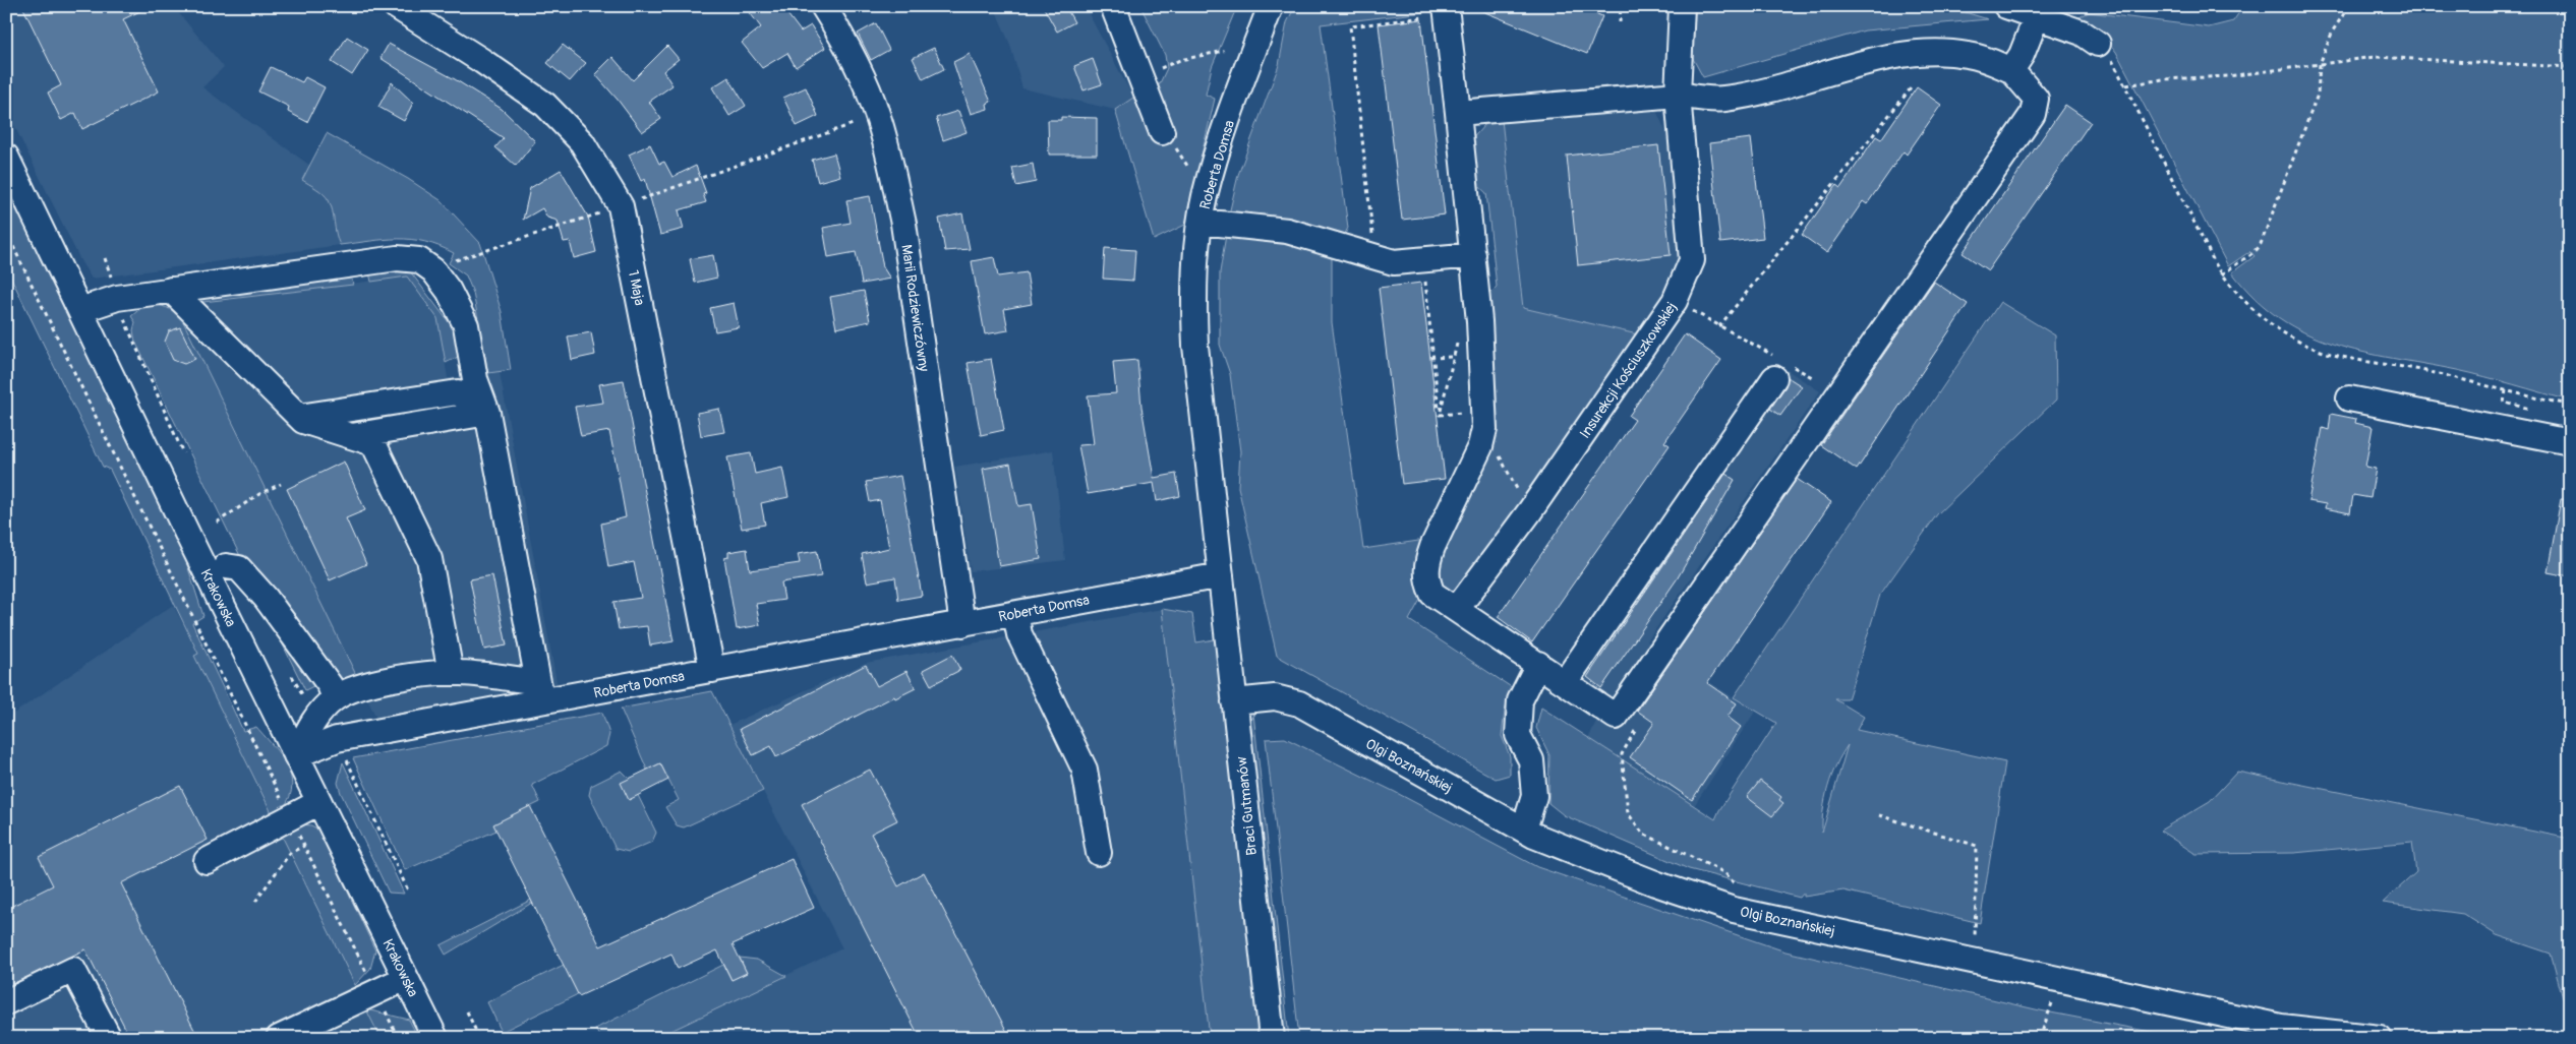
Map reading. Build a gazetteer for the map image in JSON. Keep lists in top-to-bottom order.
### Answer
{
  "streets": {
    "street": [
      "Roberta Domsa",
      "1 Maja",
      "Marii Rodziewiczówny",
      "Insurekcji Kościuszkowskiej",
      "Krakowska",
      "Olgi Boznańskiej",
      "Braci Gutmanów"
    ]
  },
  "crossings": [
    ["Roberta Domsa", "1 Maja"],
    ["Roberta Domsa", "Marii Rodziewiczówny"],
    ["Roberta Domsa", "Krakowska"],
    ["Roberta Domsa", "Braci Gutmanów"],
    ["Olgi Boznańskiej", "Braci Gutmanów"]
  ]
}
